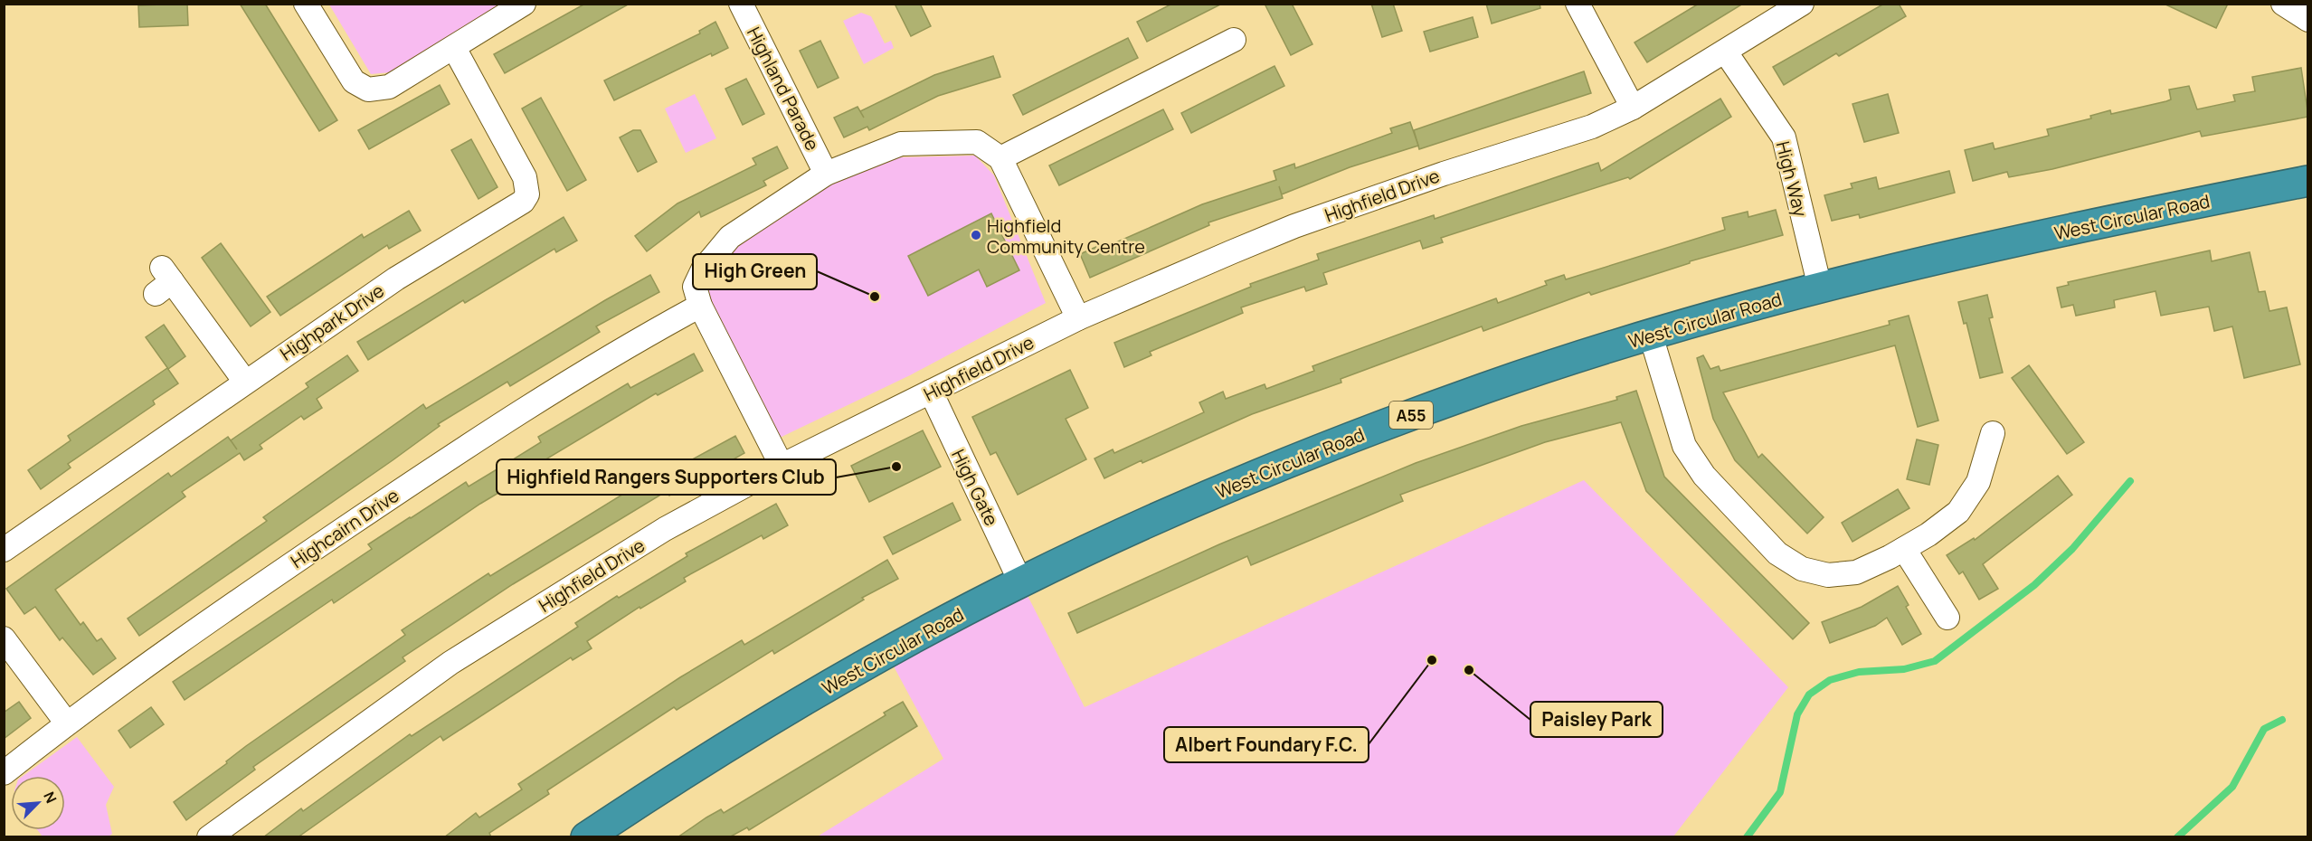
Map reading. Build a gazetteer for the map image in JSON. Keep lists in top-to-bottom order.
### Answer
{
  "streets": {
    "highway": ["West Circular Road", "A55"],
    "street": [
      "Highland Parade",
      "High Way",
      "Highfield Drive",
      "Highpark Drive",
      "High Gate",
      "Highcairn Drive"
    ]
  },
  "crossings": [
    ["High Way", "Highfield Drive"],
    ["High Way", "West Circular Road"],
    ["Highfield Drive", "High Gate"],
    ["West Circular Road", "High Gate"]
  ],
  "places": [
    "Highfield Community Centre",
    "High Green",
    "Highfield Rangers Supporters Club",
    "Albert Foundary F.C.",
    "Paisley Park"
  ],
  "north": "top right"
}
